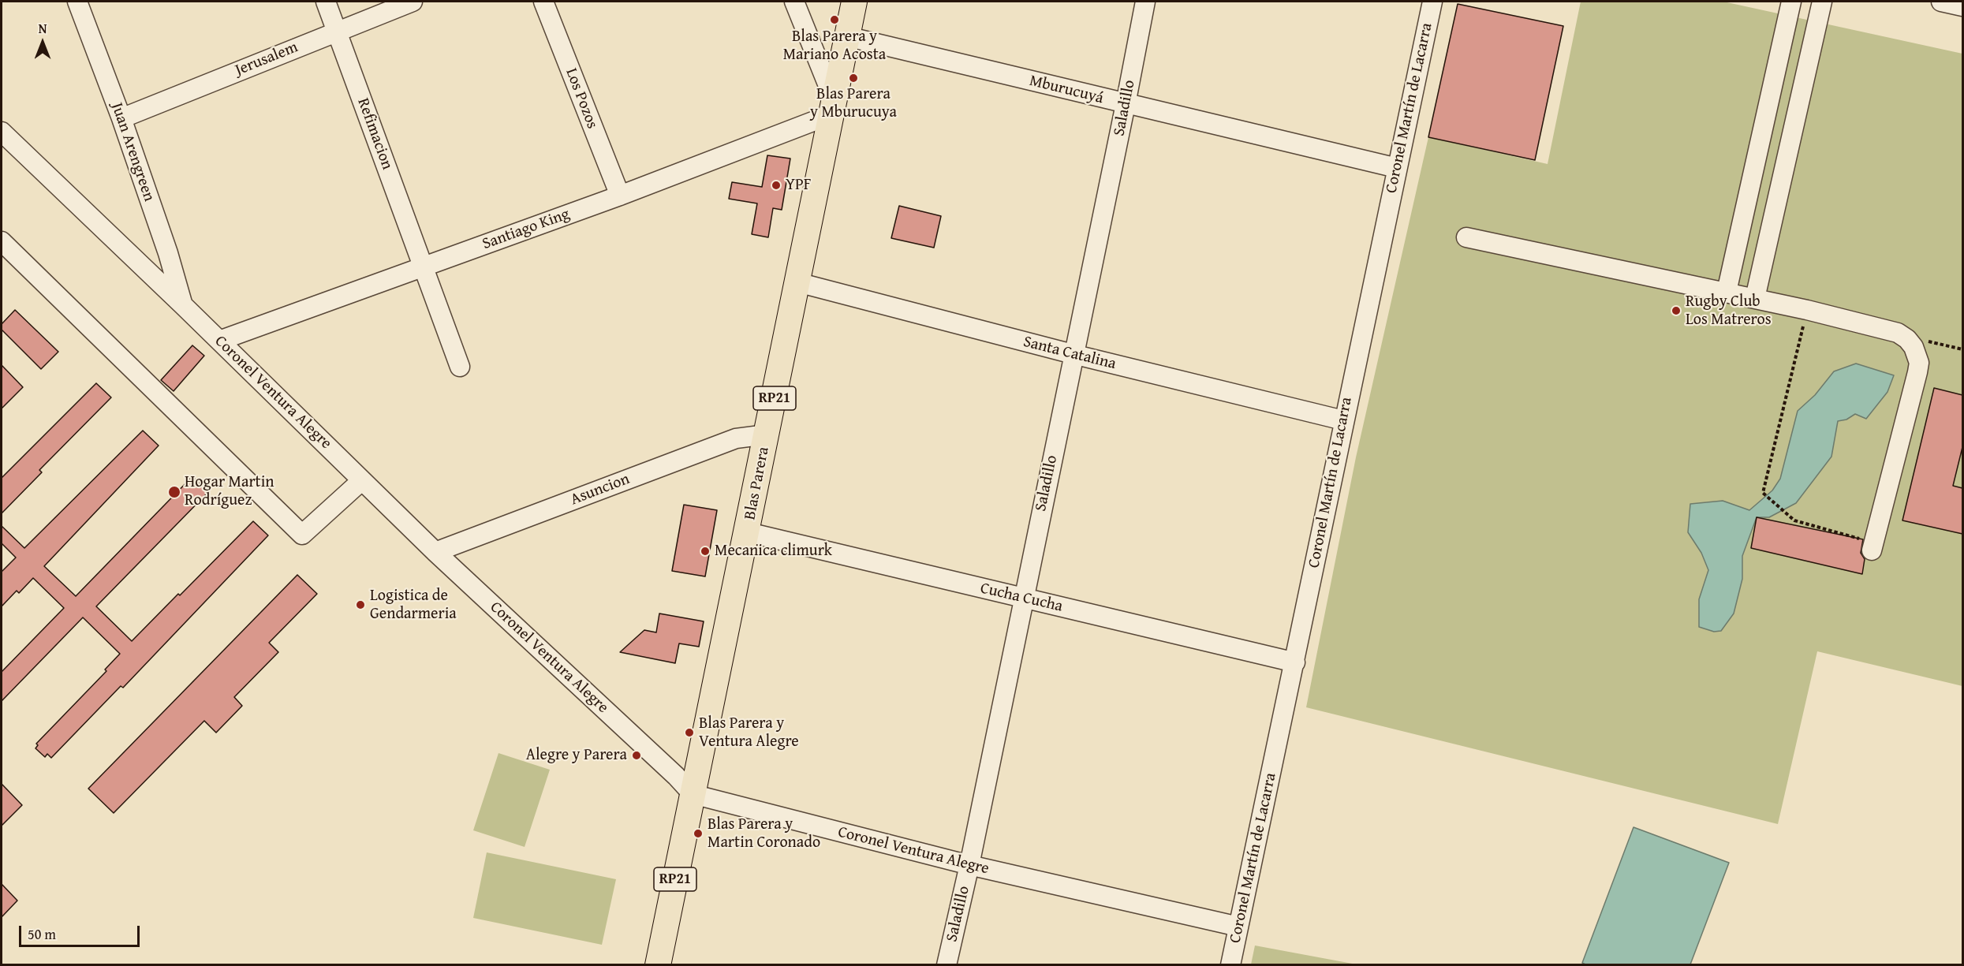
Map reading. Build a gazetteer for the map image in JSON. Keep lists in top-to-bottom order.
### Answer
{
  "streets": {
    "main road": ["RP21", "Blas Parera"],
    "street": [
      "Jerusalem",
      "Mburucuyá",
      "Los Pozos",
      "Saladillo",
      "Coronel Martín de Lacarra",
      "Refimacion",
      "Juan Arengreen",
      "Santiago King",
      "Santa Catalina",
      "Coronel Ventura Alegre",
      "Asuncion",
      "Cucha Cucha"
    ]
  },
  "crossings": [
    ["Jerusalem", "Refimacion"],
    ["Jerusalem", "Juan Arengreen"],
    ["Mburucuyá", "Saladillo"],
    ["Mburucuyá", "Coronel Martín de Lacarra"],
    ["Mburucuyá", "Blas Parera"],
    ["Los Pozos", "Santiago King"],
    ["Saladillo", "Santa Catalina"],
    ["Saladillo", "Coronel Ventura Alegre"],
    ["Saladillo", "Cucha Cucha"],
    ["Coronel Martín de Lacarra", "Santa Catalina"],
    ["Coronel Martín de Lacarra", "Coronel Ventura Alegre"],
    ["Coronel Martín de Lacarra", "Cucha Cucha"],
    ["Refimacion", "Santiago King"],
    ["Juan Arengreen", "Coronel Ventura Alegre"],
    ["Santiago King", "Coronel Ventura Alegre"],
    ["Santiago King", "Blas Parera"],
    ["Santa Catalina", "Blas Parera"],
    ["Coronel Ventura Alegre", "Blas Parera"],
    ["Coronel Ventura Alegre", "Asuncion"],
    ["Blas Parera", "Asuncion"],
    ["Blas Parera", "Cucha Cucha"]
  ],
  "places": [
    "Blas Parera y Mariano Acosta",
    "Blas Parera y Mburucuya",
    "YPF",
    "Rugby Club Los Matreros",
    "Hogar Martin Rodríguez",
    "Mecanica climurk",
    "Logistica de Gendarmeria",
    "Blas Parera y Ventura Alegre",
    "Alegre y Parera",
    "Blas Parera y Martin Coronado"
  ],
  "scale_bar": "50 m",
  "north": "top"
}
